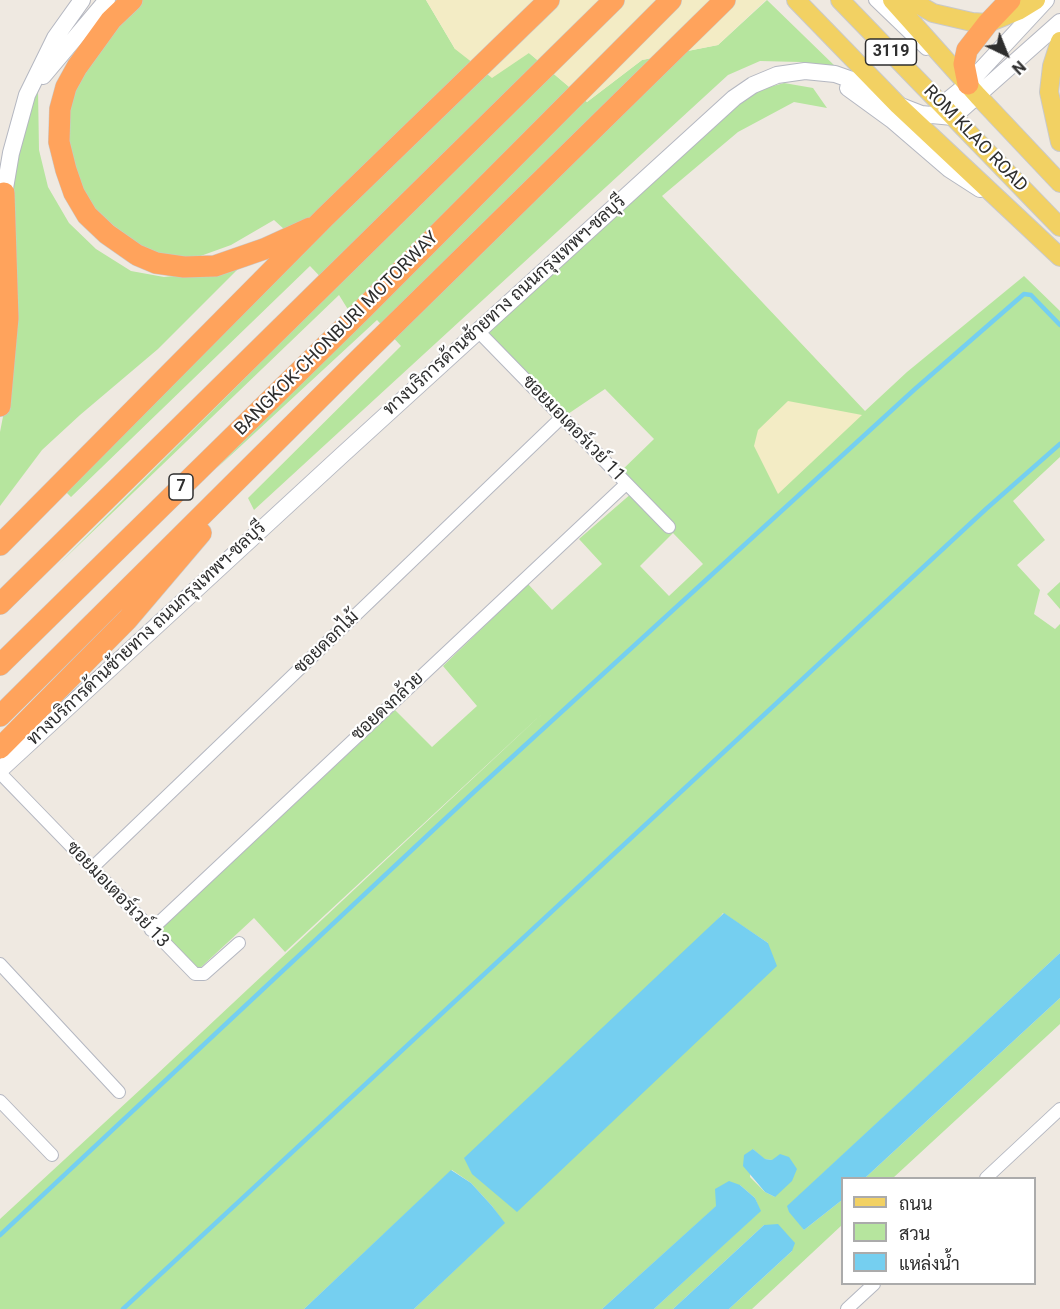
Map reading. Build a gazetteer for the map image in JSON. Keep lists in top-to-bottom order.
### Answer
{
  "streets": {
    "highway": ["BANGKOK-CHONBURI MOTORWAY", "7"],
    "main road": ["3119", "ROM KLAO ROAD", "ทางบริการด้านซ้ายทาง ถนนกรุงเทพฯ-ชลบุรี"],
    "street": [
      "ซอยมอเตอร์เวย์ 11",
      "ซอยดอกไม้",
      "ซอยดงกล้วย",
      "ซอยมอเตอร์เวย์ 13"
    ]
  },
  "crossings": [
    ["ROM KLAO ROAD", "ทางบริการด้านซ้ายทาง ถนนกรุงเทพฯ-ชลบุรี"],
    ["ทางบริการด้านซ้ายทาง ถนนกรุงเทพฯ-ชลบุรี", "ซอยมอเตอร์เวย์ 11"],
    ["ทางบริการด้านซ้ายทาง ถนนกรุงเทพฯ-ชลบุรี", "ซอยมอเตอร์เวย์ 13"],
    ["ซอยมอเตอร์เวย์ 11", "ซอยดอกไม้"],
    ["ซอยมอเตอร์เวย์ 11", "ซอยดงกล้วย"],
    ["ซอยดอกไม้", "ซอยมอเตอร์เวย์ 13"],
    ["ซอยดงกล้วย", "ซอยมอเตอร์เวย์ 13"]
  ],
  "legend": ["ถนน", "สวน", "แหล่งน้ำ"],
  "north": "bottom right"
}
